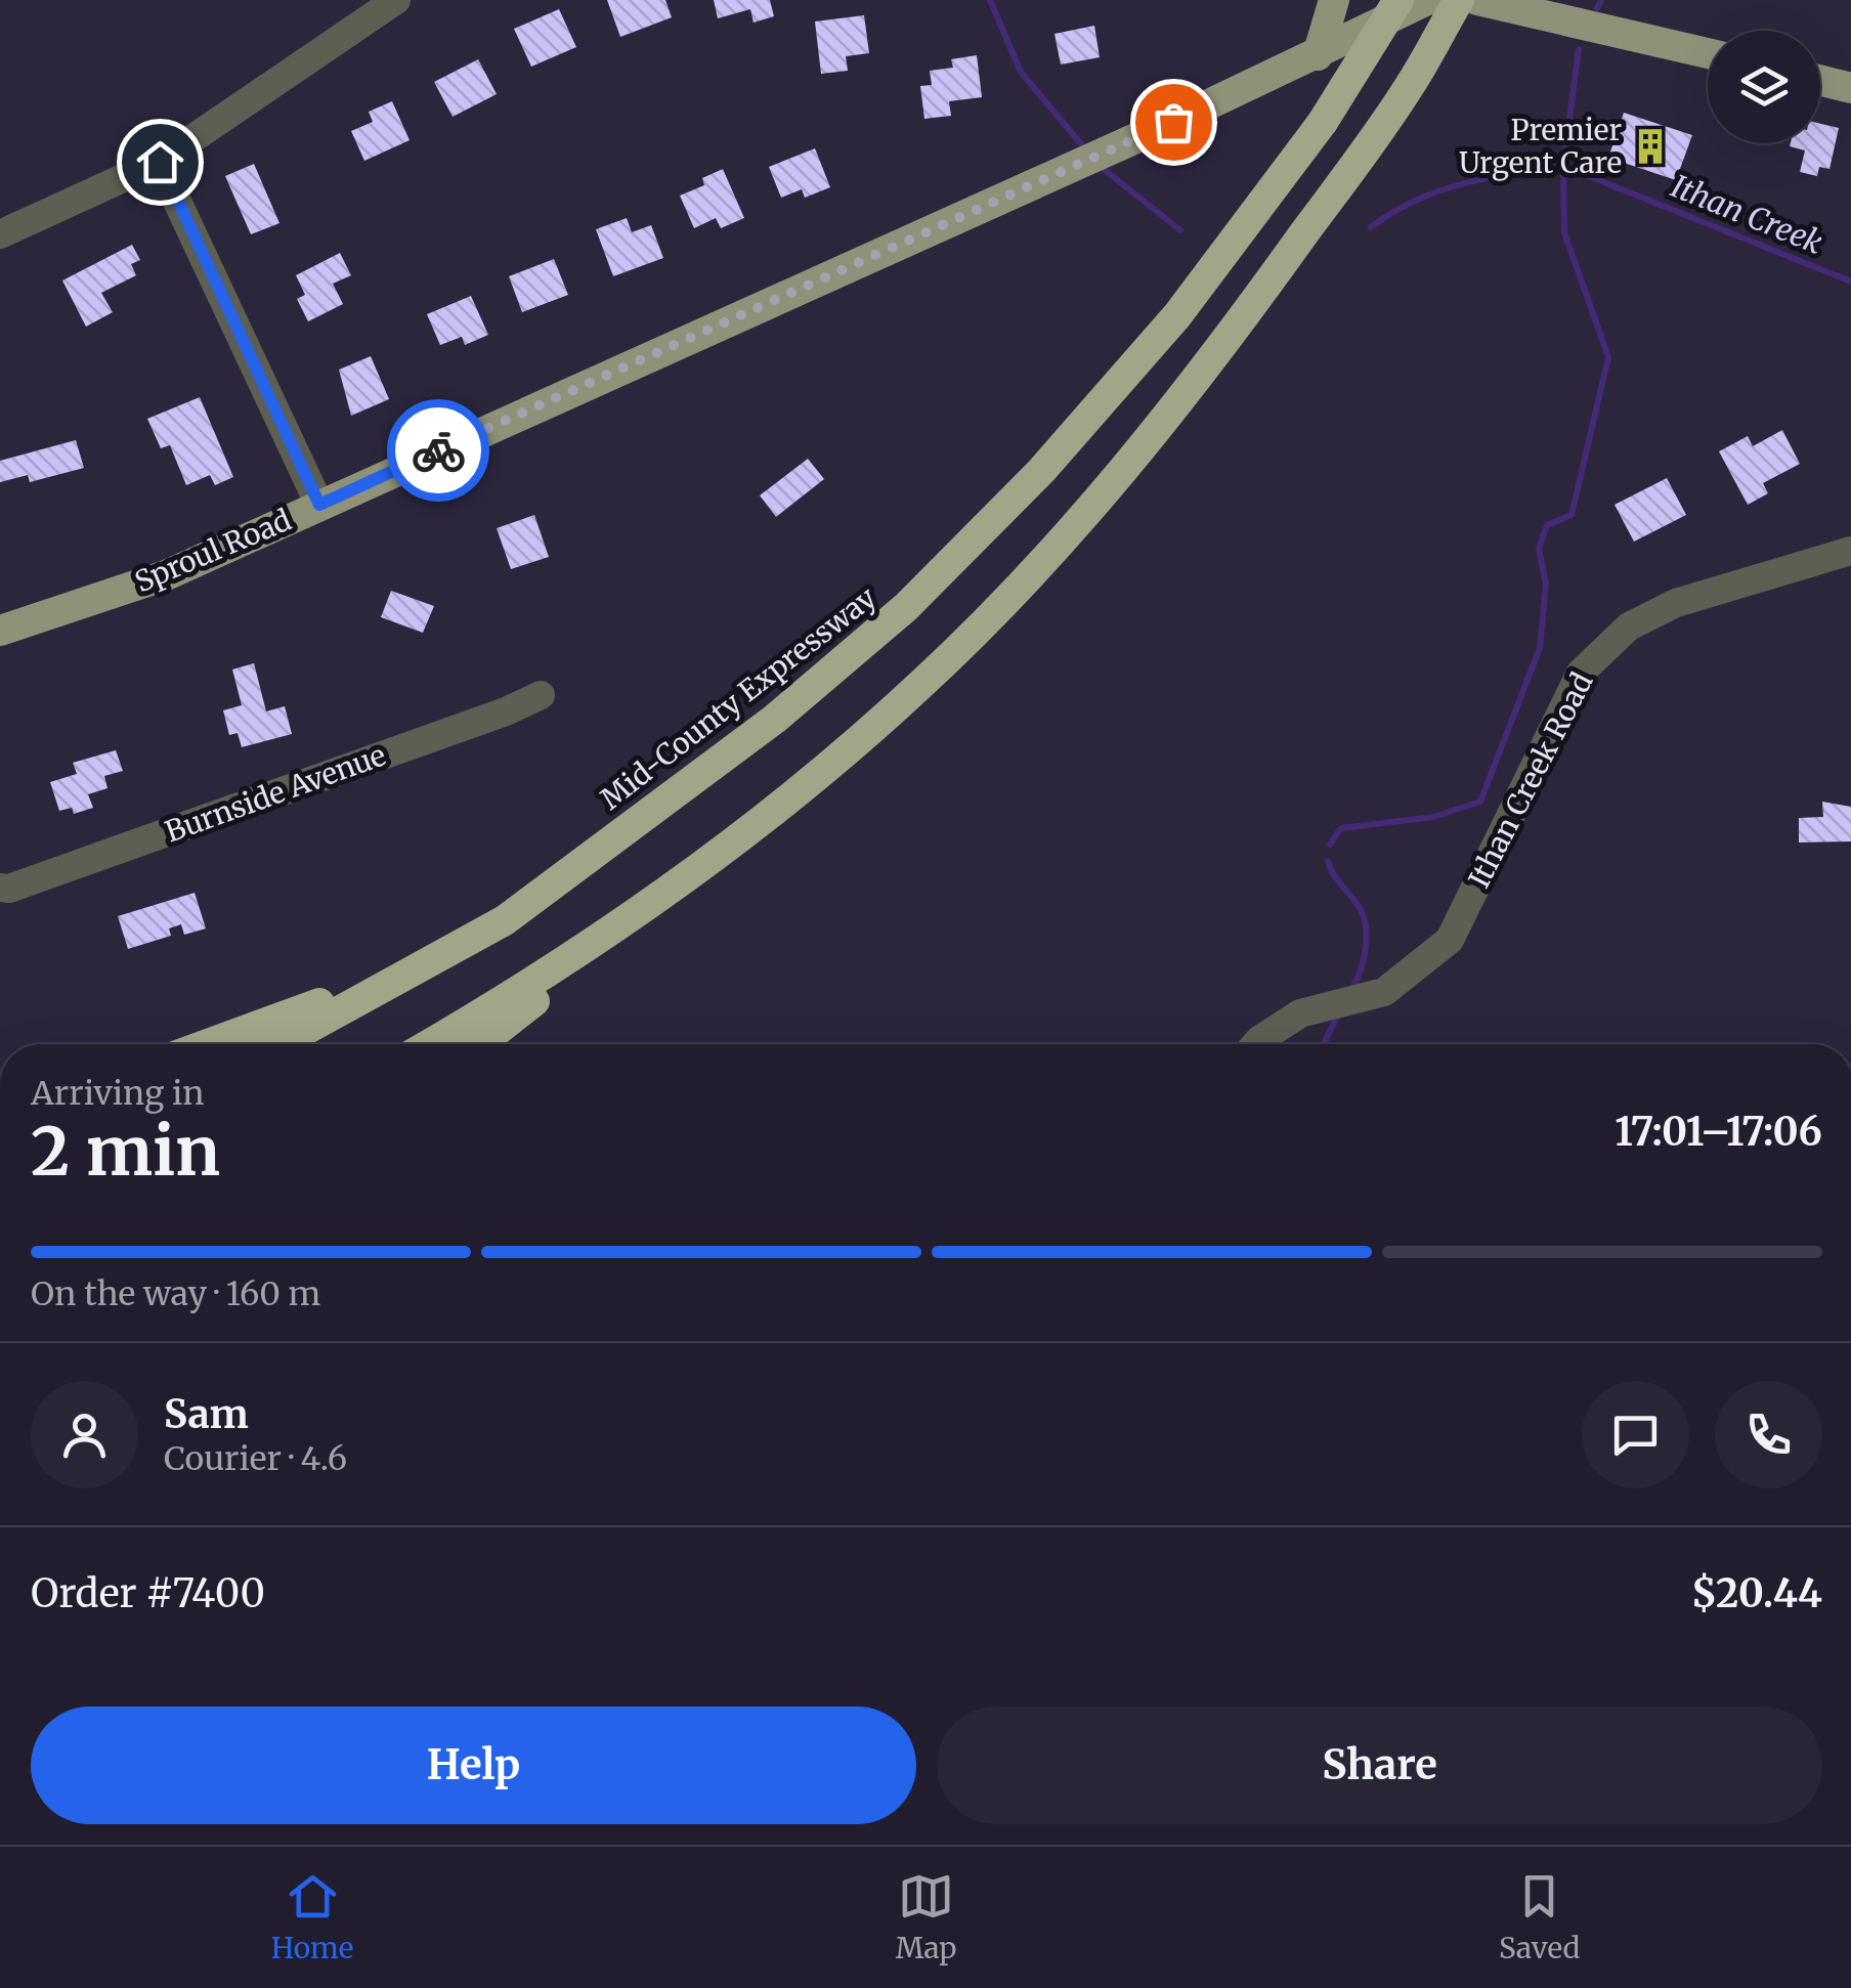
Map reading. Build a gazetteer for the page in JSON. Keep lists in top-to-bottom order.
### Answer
{
  "streets": {
    "highway": ["Mid-County Expressway"],
    "main road": ["Sproul Road"],
    "street": ["Ithan Creek Road", "Burnside Avenue"]
  },
  "water": ["Ithan Creek"],
  "places": {
    "building": ["Premier Urgent Care"]
  },
  "page": {
    "heading": ["2 min", "Arriving in", "17:01–17:06"],
    "panel": [
      "Sam",
      "Courier · 4.6",
      "Order #7400",
      "$20.44"
    ],
    "bar": "On the way · 160 m",
    "buttons": ["Help", "Share"],
    "tabs": ["Home", "Map", "Saved"]
  }
}
